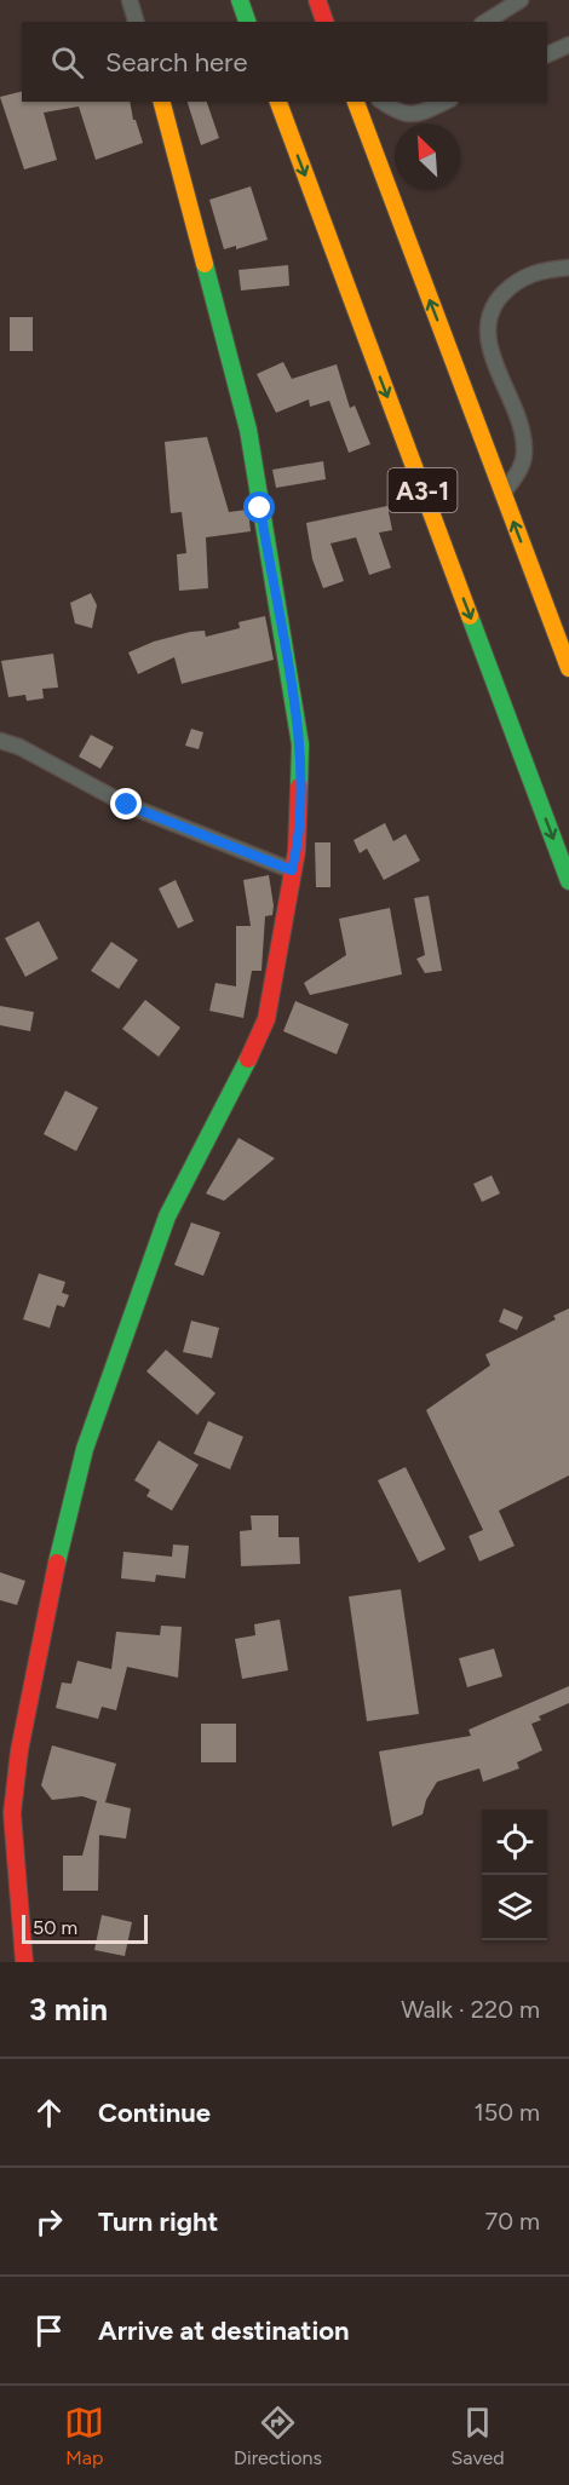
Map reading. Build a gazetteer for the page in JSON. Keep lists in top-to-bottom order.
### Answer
{
  "streets": {
    "main road": ["A3-1"]
  },
  "scale_bar": "50 m",
  "north": "top left",
  "page": {
    "search": "Search here",
    "scale": "50 m",
    "heading": ["3 min", "Walk · 220 m"],
    "list": [
      ["Continue", "150 m"],
      ["Turn right", "70 m"],
      "Arrive at destination"
    ],
    "nav": ["Map", "Directions", "Saved"]
  }
}
